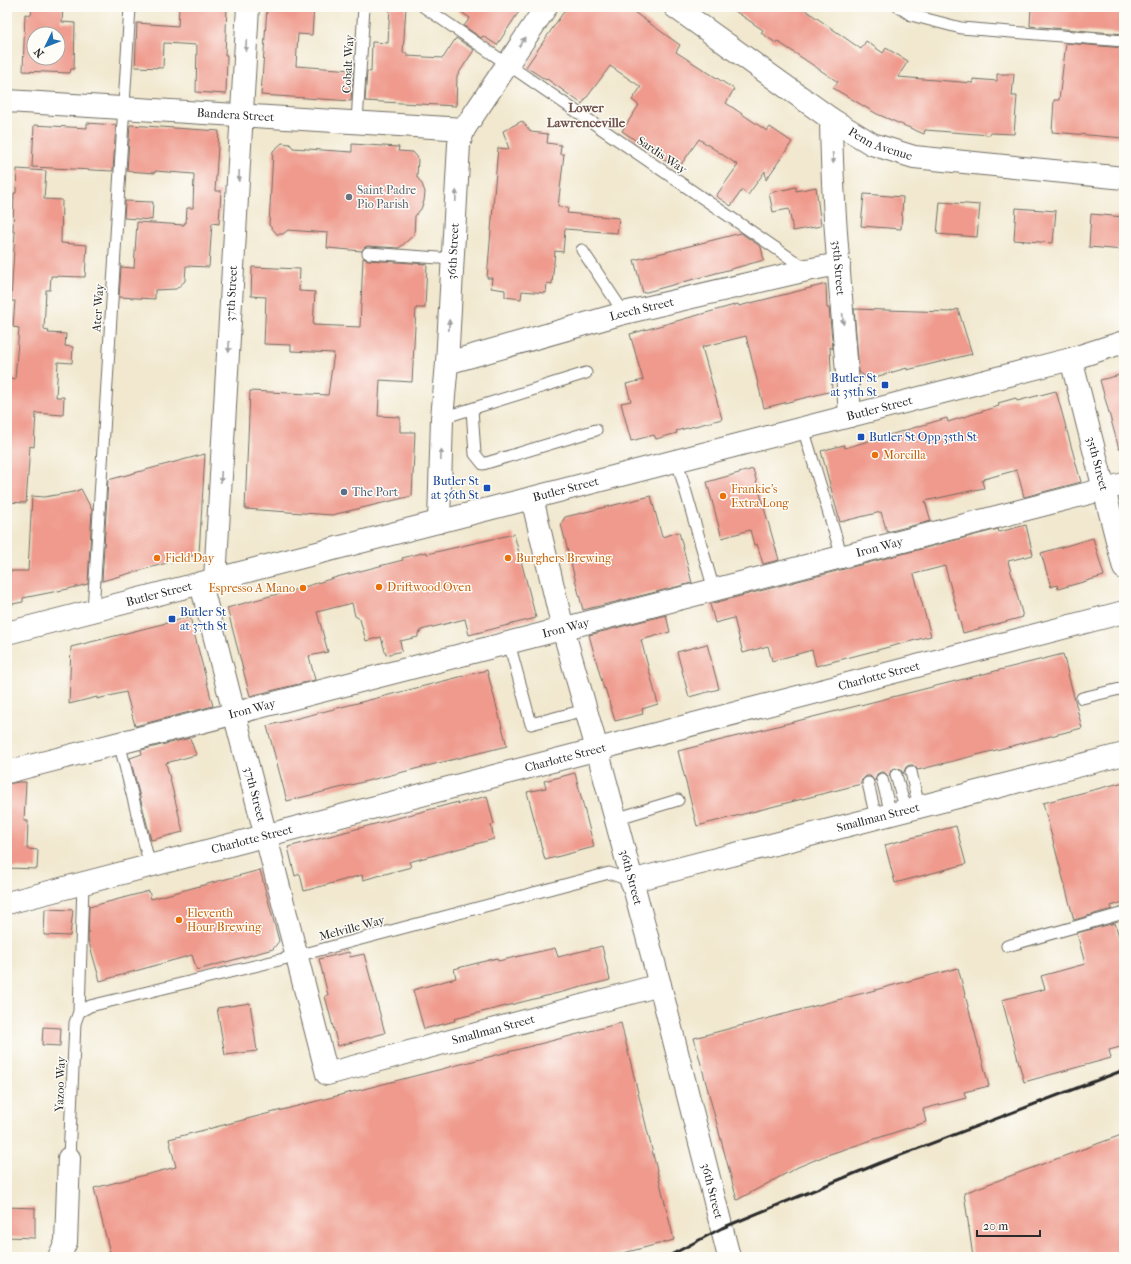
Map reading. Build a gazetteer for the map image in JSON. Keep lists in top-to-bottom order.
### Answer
{
  "streets": {
    "street": [
      "Bandera Street",
      "Penn Avenue",
      "36th Street",
      "35th Street",
      "37th Street",
      "Leech Street",
      "Butler Street",
      "Iron Way",
      "Charlotte Street",
      "Smallman Street"
    ],
    "lane": [
      "Cobalt Way",
      "Sardis Way",
      "Ater Way",
      "Melville Way",
      "Yazoo Way"
    ]
  },
  "crossings": [
    ["Cobalt Way", "Bandera Street"],
    ["Bandera Street", "36th Street"],
    ["Bandera Street", "37th Street"],
    ["Bandera Street", "Ater Way"],
    ["Penn Avenue", "35th Street"],
    ["Sardis Way", "36th Street"],
    ["Sardis Way", "Leech Street"],
    ["36th Street", "Leech Street"],
    ["36th Street", "Butler Street"],
    ["36th Street", "Iron Way"],
    ["36th Street", "Charlotte Street"],
    ["36th Street", "Smallman Street"],
    ["36th Street", "Melville Way"],
    ["35th Street", "Leech Street"],
    ["35th Street", "Butler Street"],
    ["35th Street", "Iron Way"],
    ["37th Street", "Butler Street"],
    ["37th Street", "Iron Way"],
    ["37th Street", "Charlotte Street"],
    ["37th Street", "Smallman Street"],
    ["37th Street", "Melville Way"],
    ["Ater Way", "Butler Street"],
    ["Charlotte Street", "Yazoo Way"],
    ["Smallman Street", "Melville Way"],
    ["Melville Way", "Yazoo Way"]
  ],
  "one_way": ["35th Street", "37th Street"],
  "districts": ["Lower Lawrenceville"],
  "places": {
    "other": [
      "Saint Padre Pio Parish",
      "Morcilla",
      "The Port",
      "Frankie's Extra Long",
      "Field Day",
      "Burghers Brewing",
      "Driftwood Oven",
      "Espresso A Mano",
      "Eleventh Hour Brewing"
    ],
    "transit": [
      "Butler St at 35th St",
      "Butler St Opp 35th St",
      "Butler St at 36th St",
      "Butler St at 37th St"
    ]
  },
  "scale_bar": "20 m",
  "north": "bottom left"
}
